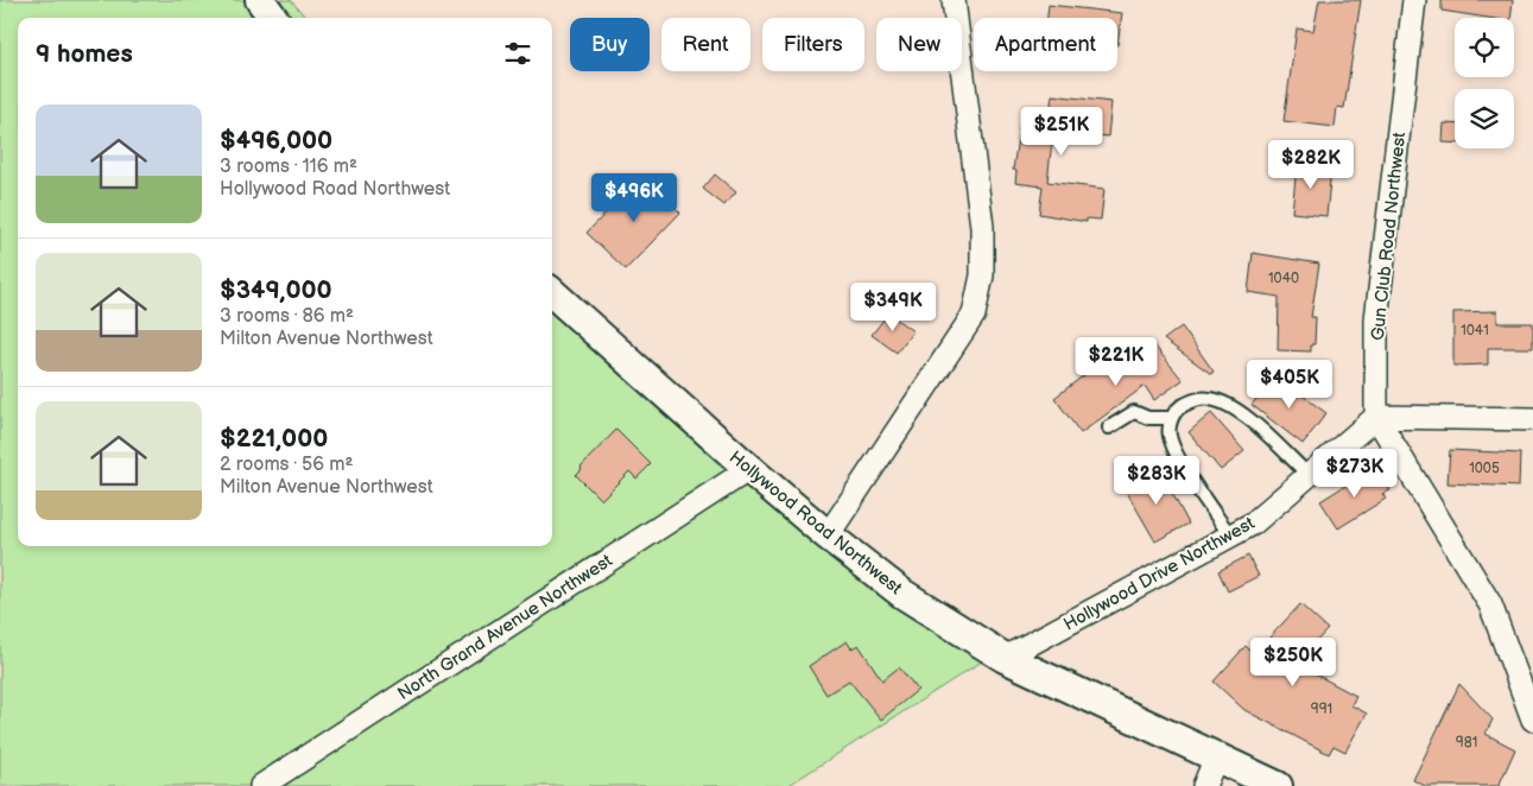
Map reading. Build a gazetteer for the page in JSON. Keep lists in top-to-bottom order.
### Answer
{
  "streets": {
    "street": [
      "Gun Club Road Northwest",
      "Hollywood Road Northwest",
      "Hollywood Drive Northwest",
      "North Grand Avenue Northwest"
    ]
  },
  "crossings": [
    ["Gun Club Road Northwest", "Hollywood Drive Northwest"],
    ["Hollywood Road Northwest", "Hollywood Drive Northwest"],
    ["Hollywood Road Northwest", "North Grand Avenue Northwest"]
  ],
  "house_numbers": [
    "1040",
    "1041",
    "1005",
    "991",
    "981"
  ],
  "page": {
    "chip": [
      "Buy",
      "Rent",
      "Filters",
      "New",
      "Apartment"
    ],
    "heading": "9 homes",
    "list": [
      {
        "name": "$496,000",
        "note": "3 rooms · 116 m² · Hollywood Road Northwest"
      },
      {
        "name": "$349,000",
        "note": "3 rooms · 86 m² · Milton Avenue Northwest"
      },
      {
        "name": "$221,000",
        "note": "2 rooms · 56 m² · Milton Avenue Northwest"
      }
    ],
    "price": [
      "$251K",
      "$282K",
      "$496K",
      "$349K",
      "$221K",
      "$405K",
      "$273K",
      "$283K",
      "$250K"
    ]
  }
}
